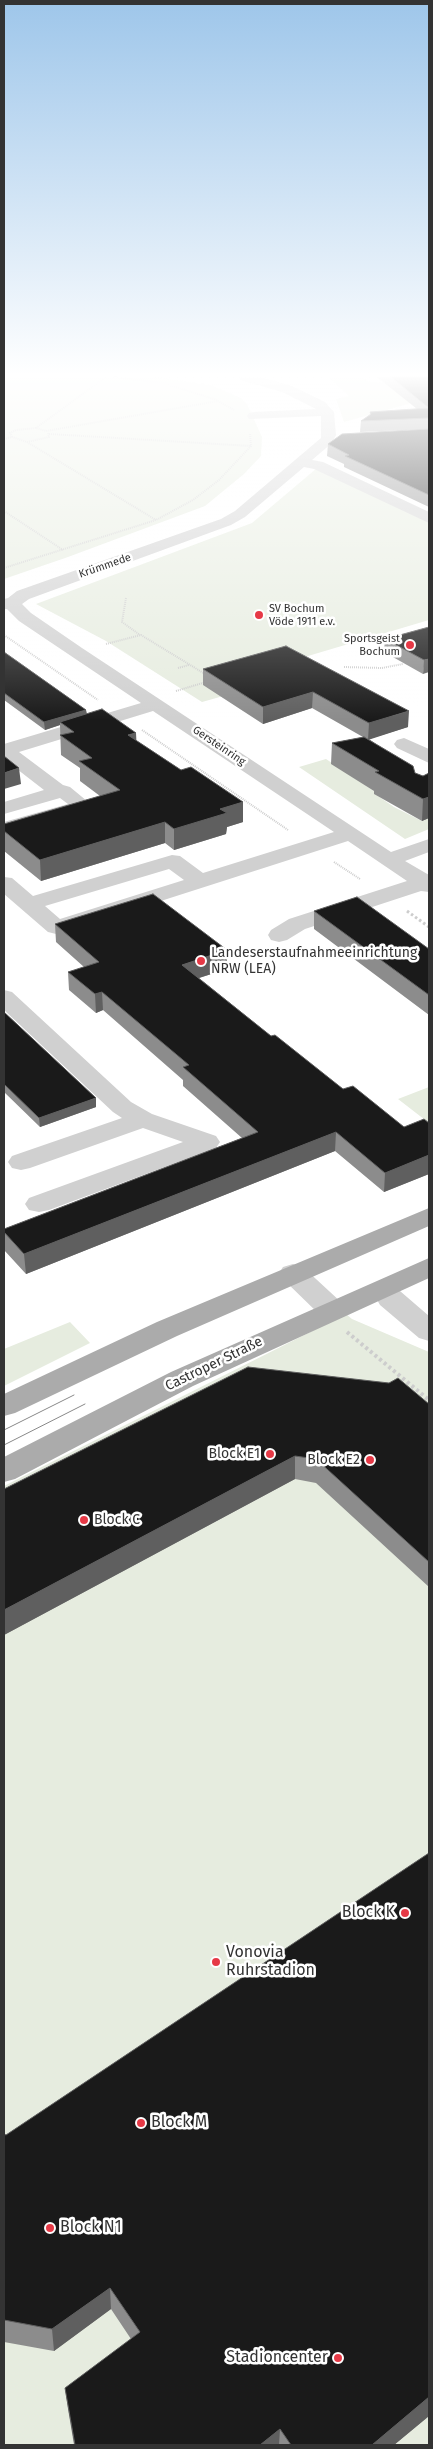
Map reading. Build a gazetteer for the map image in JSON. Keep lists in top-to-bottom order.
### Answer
{
  "streets": {
    "main road": ["Castroper Straße"],
    "street": ["Krümmede", "Gersteinring"]
  },
  "crossings": [
    ["Krümmede", "Gersteinring"]
  ],
  "places": [
    "SV Bochum Vöde 1911 e.v.",
    "Sportsgeist Bochum",
    "Landeserstaufnahmeeinrichtung NRW (LEA)",
    "Block E1",
    "Block E2",
    "Block C",
    "Block K",
    "Vonovia Ruhrstadion",
    "Block M",
    "Block N1",
    "Stadioncenter"
  ]
}
